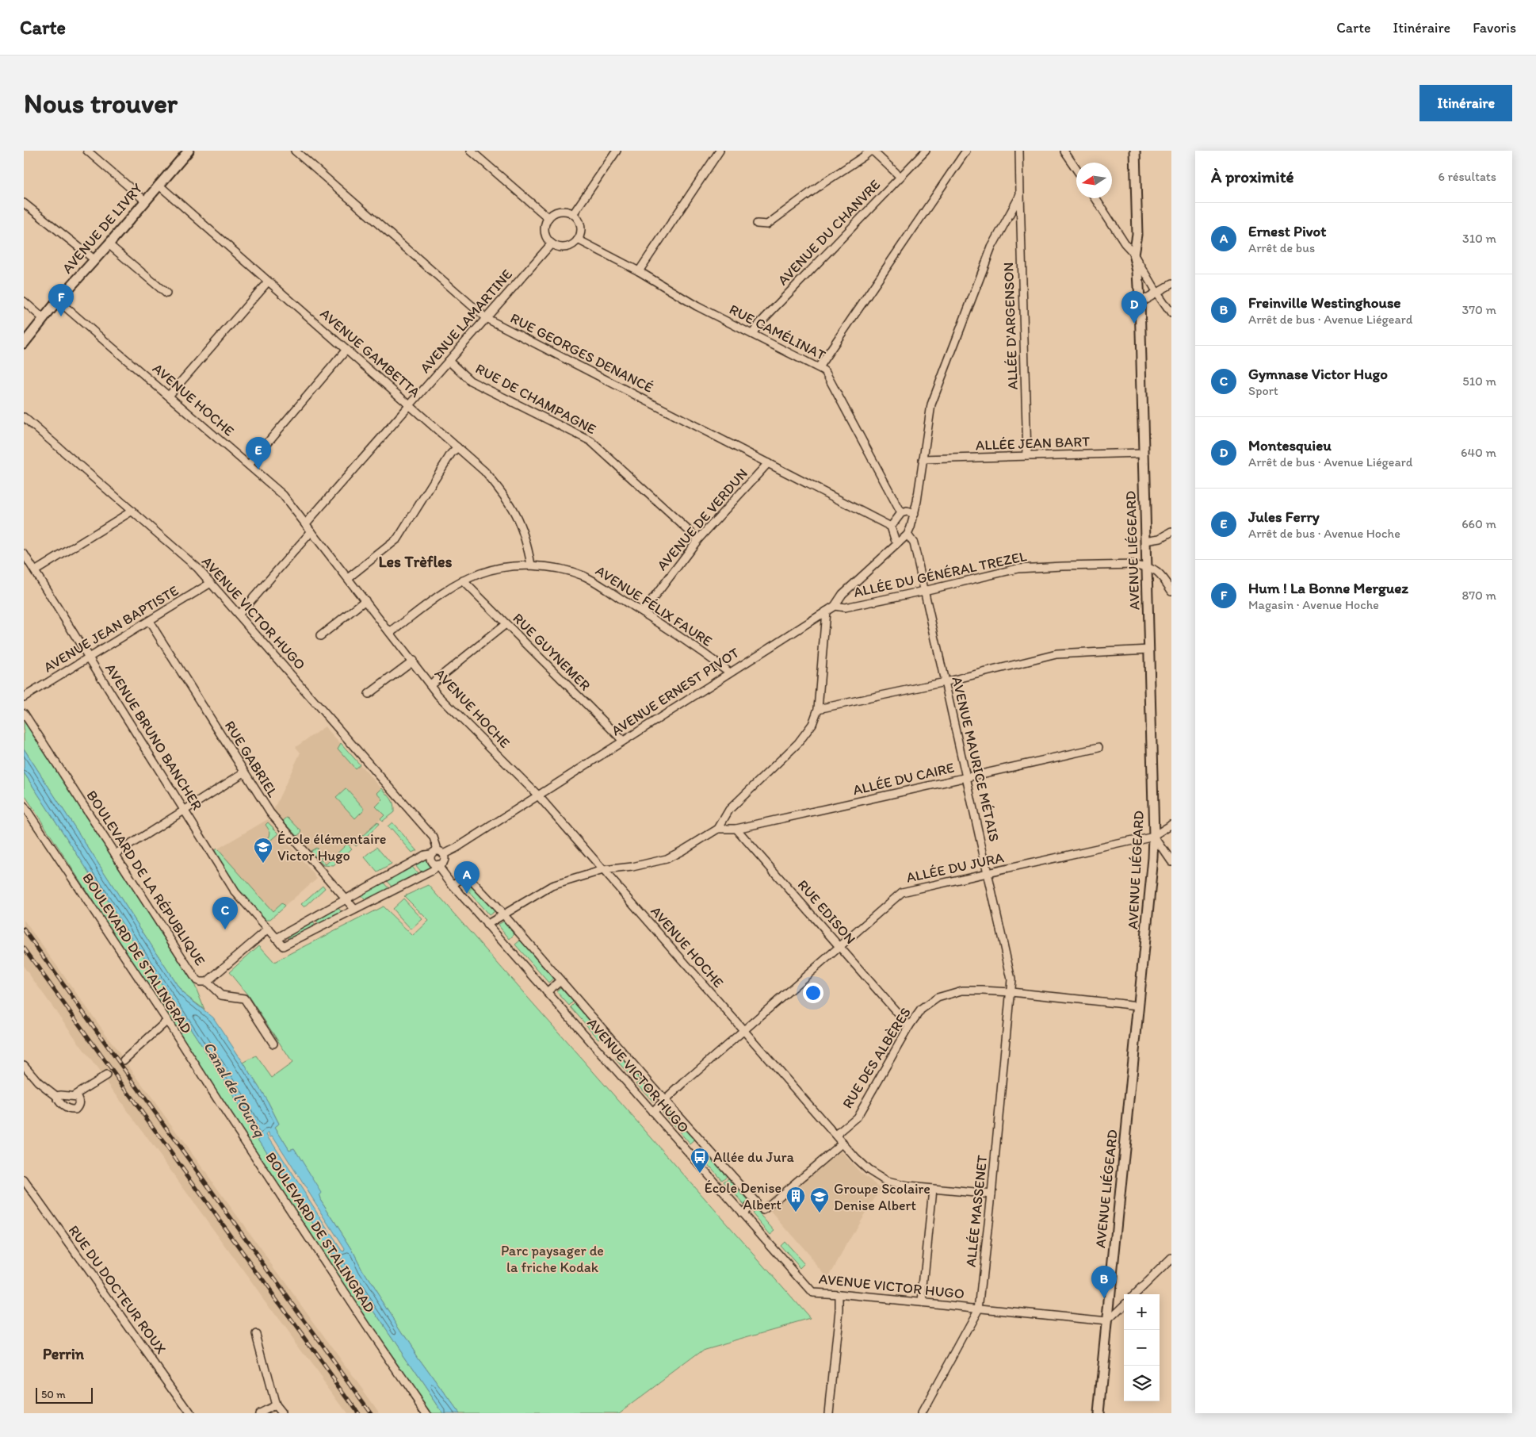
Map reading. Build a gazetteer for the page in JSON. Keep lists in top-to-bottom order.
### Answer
{
  "streets": {
    "street": [
      "AVENUE DE LIVRY",
      "AVENUE DU CHANVRE",
      "AVENUE LAMARTINE",
      "ALLÉE D'ARGENSON",
      "RUE CAMÉLINAT",
      "AVENUE GAMBETTA",
      "RUE GEORGES DENANCÉ",
      "RUE DE CHAMPAGNE",
      "AVENUE HOCHE",
      "ALLÉE JEAN BART",
      "AVENUE DE VERDUN",
      "AVENUE LIÉGEARD",
      "ALLÉE DU GÉNÉRAL TREZEL",
      "AVENUE FÉLIX FAURE",
      "AVENUE VICTOR HUGO",
      "AVENUE JEAN BAPTISTE",
      "RUE GUYNEMER",
      "AVENUE ERNEST PIVOT",
      "AVENUE BRUNO BANCHER",
      "RUE GABRIEL",
      "AVENUE MAURICE MÉTAIS",
      "ALLÉE DU CAIRE",
      "ALLÉE DU JURA",
      "BOULEVARD DE LA RÉPUBLIQUE",
      "RUE EDISON",
      "BOULEVARD DE STALINGRAD",
      "RUE DES ALBÈRES",
      "ALLÉE MASSENET",
      "RUE DU DOCTEUR ROUX"
    ]
  },
  "crossings": [
    ["AVENUE DE LIVRY", "AVENUE GAMBETTA"],
    ["AVENUE DE LIVRY", "AVENUE HOCHE"],
    ["AVENUE DU CHANVRE", "RUE CAMÉLINAT"],
    ["AVENUE LAMARTINE", "RUE CAMÉLINAT"],
    ["AVENUE LAMARTINE", "AVENUE GAMBETTA"],
    ["AVENUE LAMARTINE", "RUE GEORGES DENANCÉ"],
    ["AVENUE LAMARTINE", "RUE DE CHAMPAGNE"],
    ["AVENUE LAMARTINE", "AVENUE HOCHE"],
    ["ALLÉE D'ARGENSON", "ALLÉE JEAN BART"],
    ["AVENUE GAMBETTA", "AVENUE FÉLIX FAURE"],
    ["RUE GEORGES DENANCÉ", "AVENUE DE VERDUN"],
    ["RUE DE CHAMPAGNE", "AVENUE DE VERDUN"],
    ["AVENUE HOCHE", "AVENUE FÉLIX FAURE"],
    ["AVENUE HOCHE", "AVENUE ERNEST PIVOT"],
    ["AVENUE HOCHE", "ALLÉE DU JURA"],
    ["AVENUE HOCHE", "RUE DES ALBÈRES"],
    ["AVENUE HOCHE", "ALLÉE MASSENET"],
    ["ALLÉE JEAN BART", "AVENUE LIÉGEARD"],
    ["AVENUE DE VERDUN", "AVENUE FÉLIX FAURE"],
    ["AVENUE LIÉGEARD", "ALLÉE DU GÉNÉRAL TREZEL"],
    ["AVENUE LIÉGEARD", "AVENUE VICTOR HUGO"],
    ["AVENUE LIÉGEARD", "ALLÉE DU JURA"],
    ["AVENUE LIÉGEARD", "RUE DES ALBÈRES"],
    ["ALLÉE DU GÉNÉRAL TREZEL", "AVENUE ERNEST PIVOT"],
    ["ALLÉE DU GÉNÉRAL TREZEL", "AVENUE MAURICE MÉTAIS"],
    ["AVENUE FÉLIX FAURE", "RUE GUYNEMER"],
    ["AVENUE FÉLIX FAURE", "AVENUE ERNEST PIVOT"],
    ["AVENUE VICTOR HUGO", "AVENUE JEAN BAPTISTE"],
    ["AVENUE VICTOR HUGO", "AVENUE ERNEST PIVOT"],
    ["AVENUE VICTOR HUGO", "ALLÉE DU JURA"],
    ["AVENUE VICTOR HUGO", "ALLÉE MASSENET"],
    ["AVENUE JEAN BAPTISTE", "AVENUE BRUNO BANCHER"],
    ["AVENUE JEAN BAPTISTE", "RUE GABRIEL"],
    ["RUE GUYNEMER", "AVENUE ERNEST PIVOT"],
    ["AVENUE ERNEST PIVOT", "AVENUE MAURICE MÉTAIS"],
    ["AVENUE BRUNO BANCHER", "BOULEVARD DE LA RÉPUBLIQUE"],
    ["AVENUE MAURICE MÉTAIS", "ALLÉE DU CAIRE"],
    ["AVENUE MAURICE MÉTAIS", "ALLÉE DU JURA"],
    ["AVENUE MAURICE MÉTAIS", "RUE DES ALBÈRES"],
    ["AVENUE MAURICE MÉTAIS", "ALLÉE MASSENET"],
    ["ALLÉE DU CAIRE", "RUE EDISON"],
    ["ALLÉE DU JURA", "RUE EDISON"],
    ["RUE EDISON", "RUE DES ALBÈRES"],
    ["RUE DES ALBÈRES", "ALLÉE MASSENET"]
  ],
  "districts": ["Les Trèfles", "Perrin"],
  "water": ["Canal de l'Ourcq"],
  "parks": ["Parc paysager de la friche Kodak"],
  "places": {
    "school or university": ["École élémentaire Victor Hugo", "Groupe Scolaire Denise Albert"],
    "bus stop": ["Allée du Jura"],
    "building": ["École Denise Albert"]
  },
  "scale_bar": "50 m",
  "north": "left",
  "page": {
    "header": "Carte",
    "nav": ["Carte", "Itinéraire", "Favoris"],
    "buttons": "Itinéraire",
    "title": "Nous trouver",
    "heading": ["À proximité", "6 résultats"],
    "list": [
      {
        "mark": "A",
        "name": "Ernest Pivot",
        "note": "Arrêt de bus",
        "value": "310 m"
      },
      {
        "mark": "B",
        "name": "Freinville Westinghouse",
        "note": "Arrêt de bus · Avenue Liégeard",
        "value": "370 m"
      },
      {
        "mark": "C",
        "name": "Gymnase Victor Hugo",
        "note": "Sport",
        "value": "510 m"
      },
      {
        "mark": "D",
        "name": "Montesquieu",
        "note": "Arrêt de bus · Avenue Liégeard",
        "value": "640 m"
      },
      {
        "mark": "E",
        "name": "Jules Ferry",
        "note": "Arrêt de bus · Avenue Hoche",
        "value": "660 m"
      },
      {
        "mark": "F",
        "name": "Hum ! La Bonne Merguez",
        "note": "Magasin · Avenue Hoche",
        "value": "870 m"
      }
    ],
    "pins": [
      "F",
      "D",
      "E",
      "A",
      "C",
      "B"
    ],
    "map_buttons": ["+", "−"],
    "scale": "50 m"
  }
}
